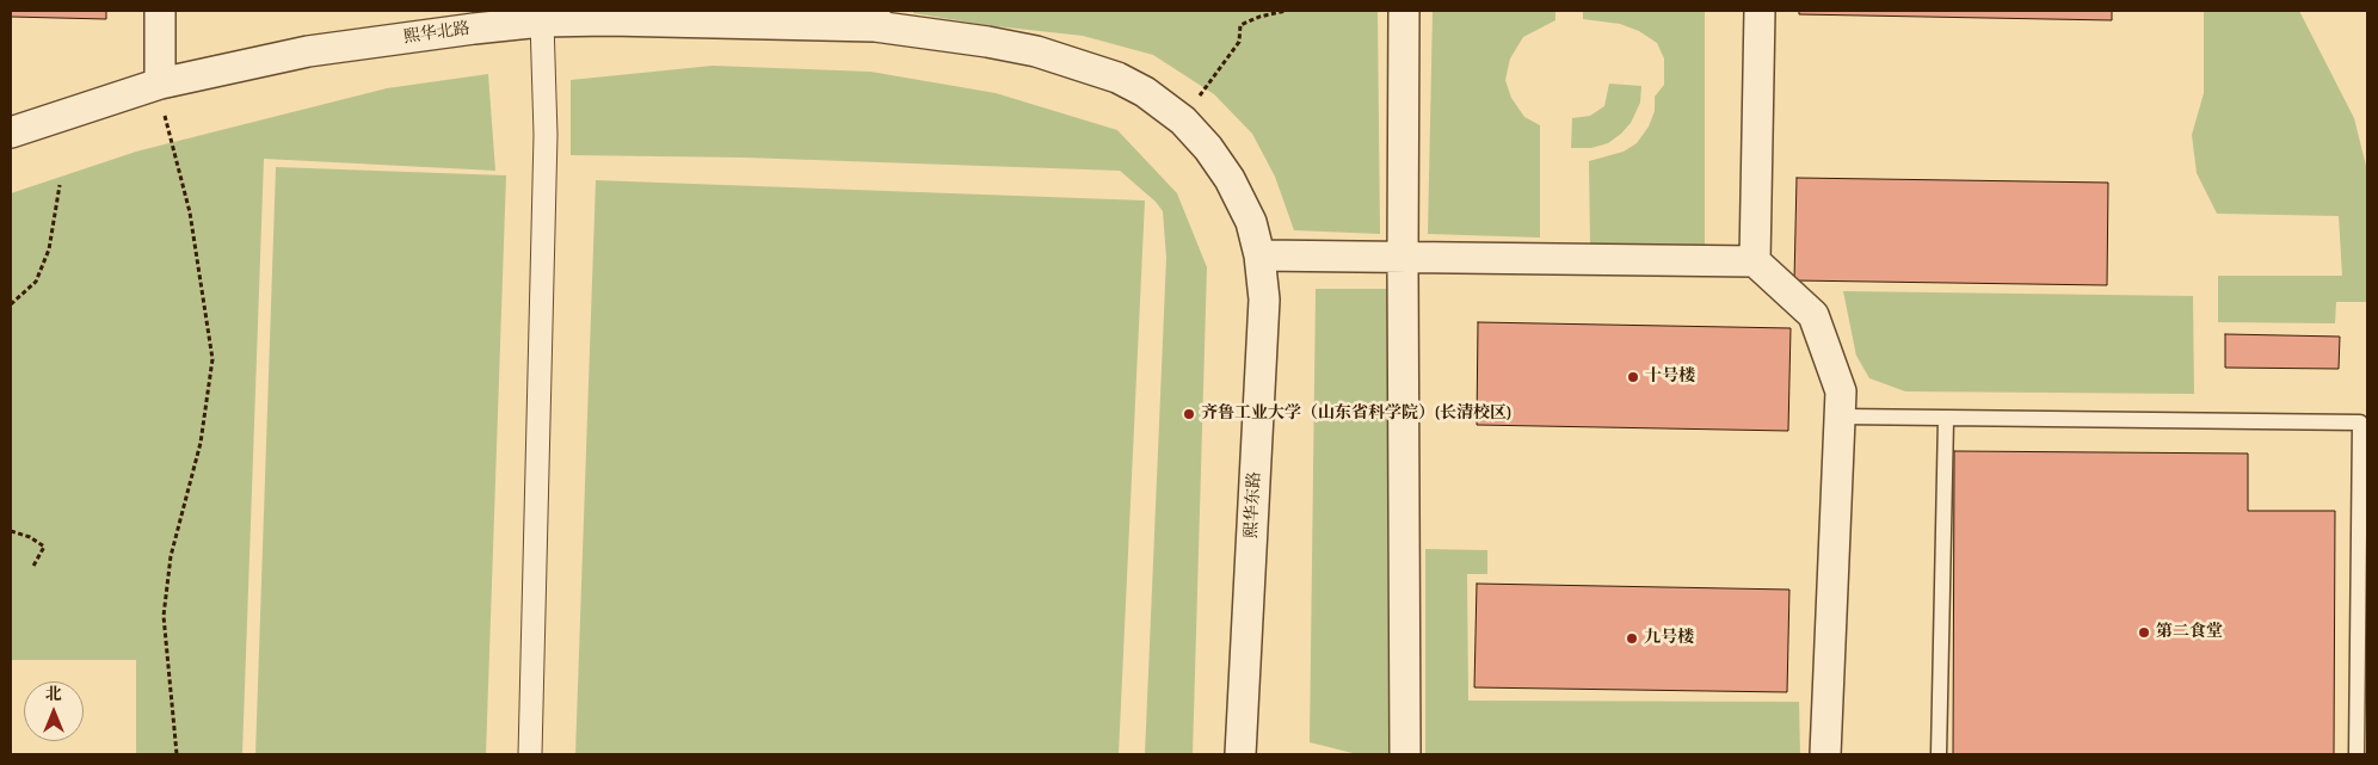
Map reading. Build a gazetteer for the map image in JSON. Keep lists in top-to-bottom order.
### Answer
{
  "streets": {
    "street": ["熙华北路", "熙华东路"]
  },
  "crossings": [
    ["熙华北路", "熙华东路"]
  ],
  "places": [
    "十号楼",
    "齐鲁工业大学（山东省科学院）(长清校区)",
    "第二食堂",
    "九号楼"
  ],
  "north": "top"
}
